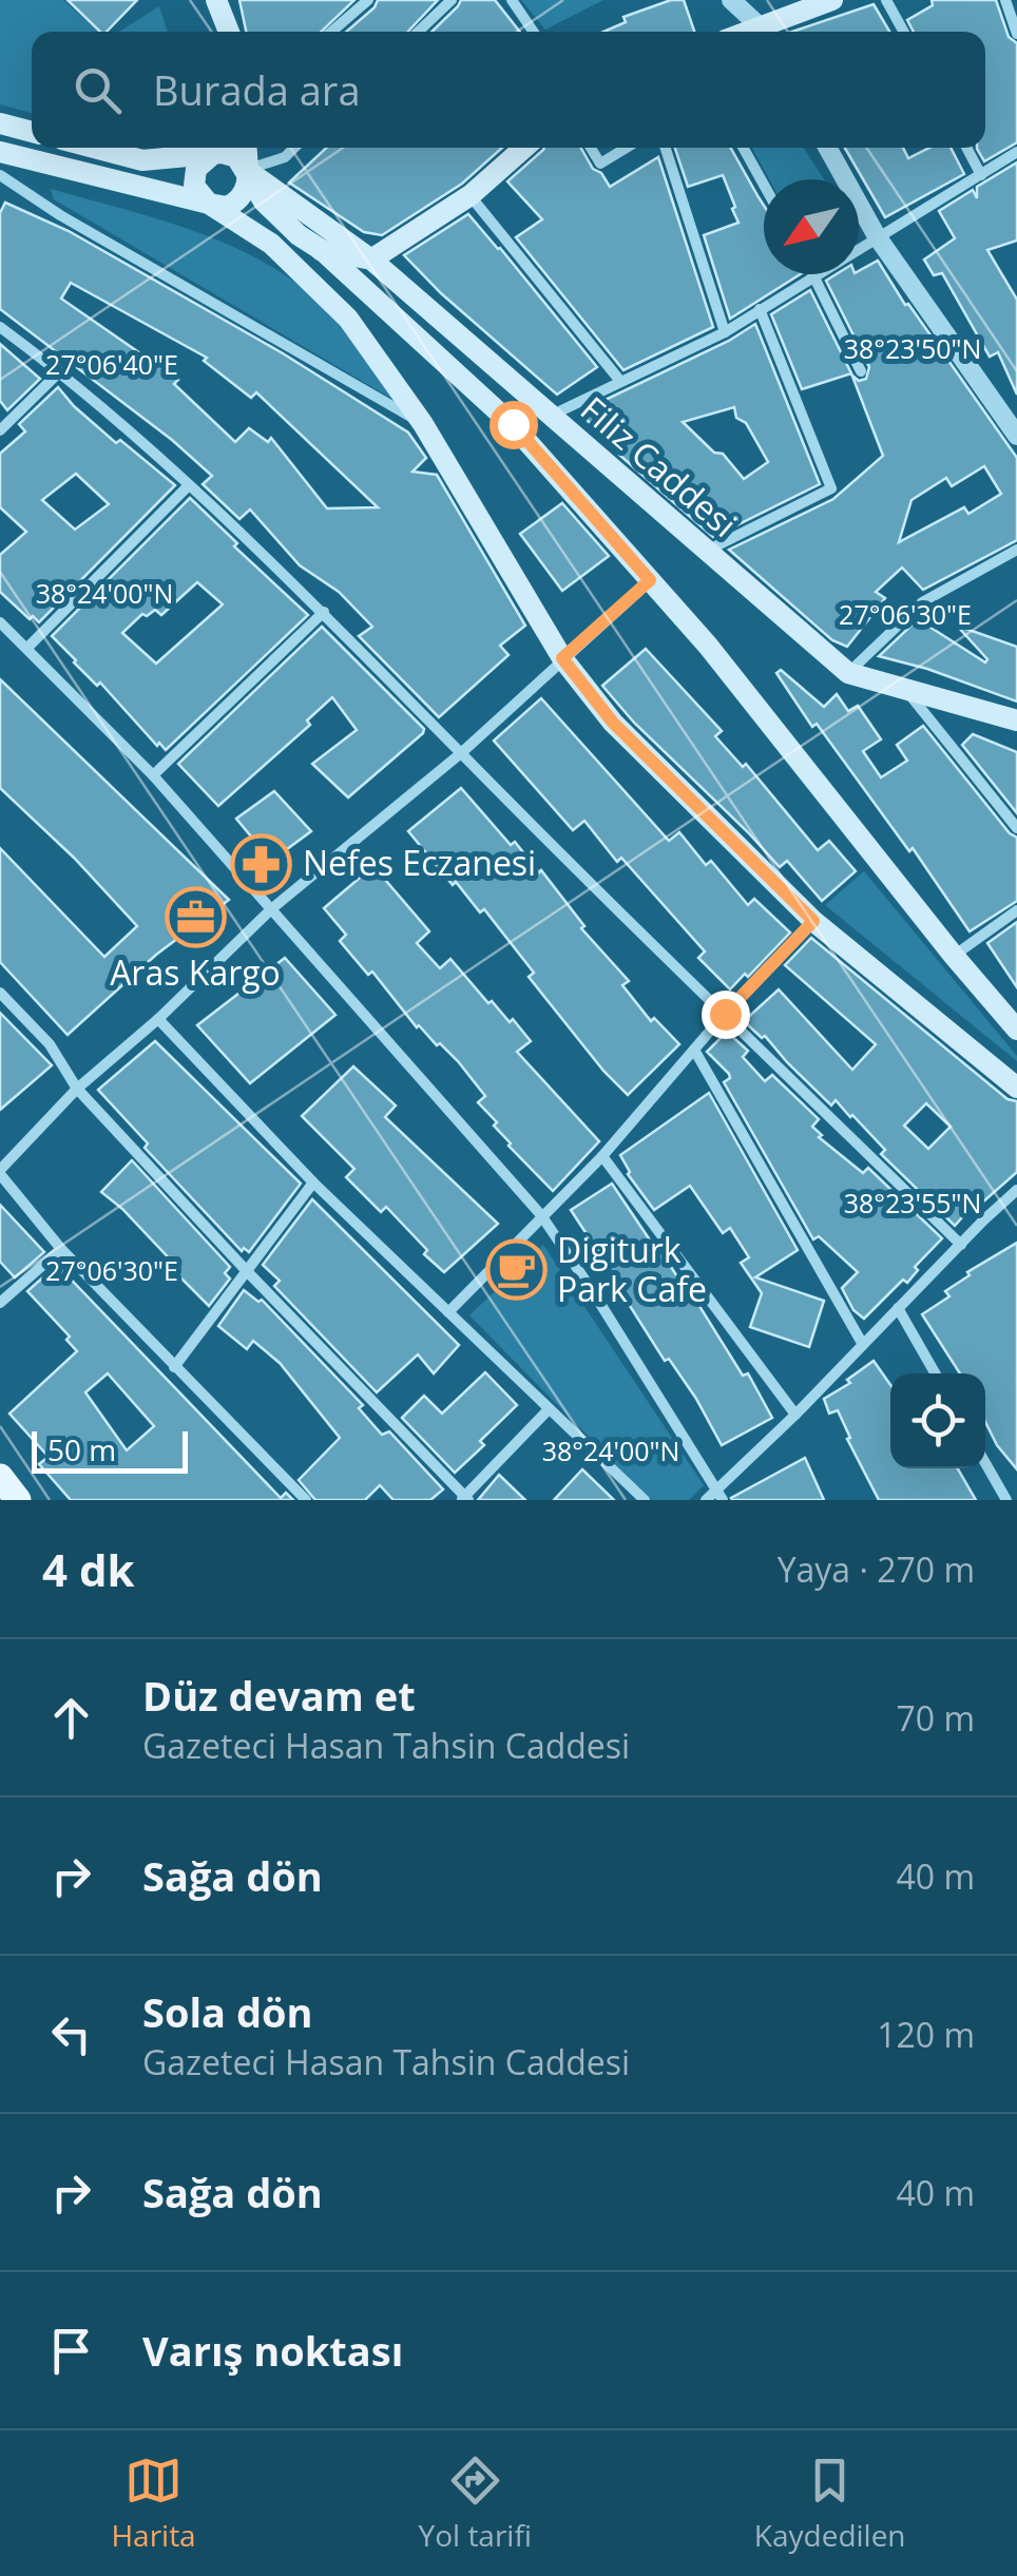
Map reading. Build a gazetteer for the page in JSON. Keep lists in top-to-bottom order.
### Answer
{
  "streets": {
    "main road": ["Filiz Caddesi"]
  },
  "places": {
    "pharmacy": ["Nefes Eczanesi"],
    "office": ["Aras Kargo"],
    "cafe": ["Digiturk Park Cafe"]
  },
  "scale_bar": "50 m",
  "north": "bottom left",
  "page": {
    "search": "Burada ara",
    "scale": "50 m",
    "heading": ["4 dk", "Yaya · 270 m"],
    "list": [
      ["Düz devam et", "Gazeteci Hasan Tahsin Caddesi", "70 m"],
      ["Sağa dön", "40 m"],
      ["Sola dön", "Gazeteci Hasan Tahsin Caddesi", "120 m"],
      ["Sağa dön", "40 m"],
      "Varış noktası"
    ],
    "nav": ["Harita", "Yol tarifi", "Kaydedilen"]
  },
  "coordinates": [
    "38°23'50\"N",
    "27°06'40\"E",
    "38°24'00\"N",
    "27°06'30\"E",
    "38°23'55\"N"
  ]
}
